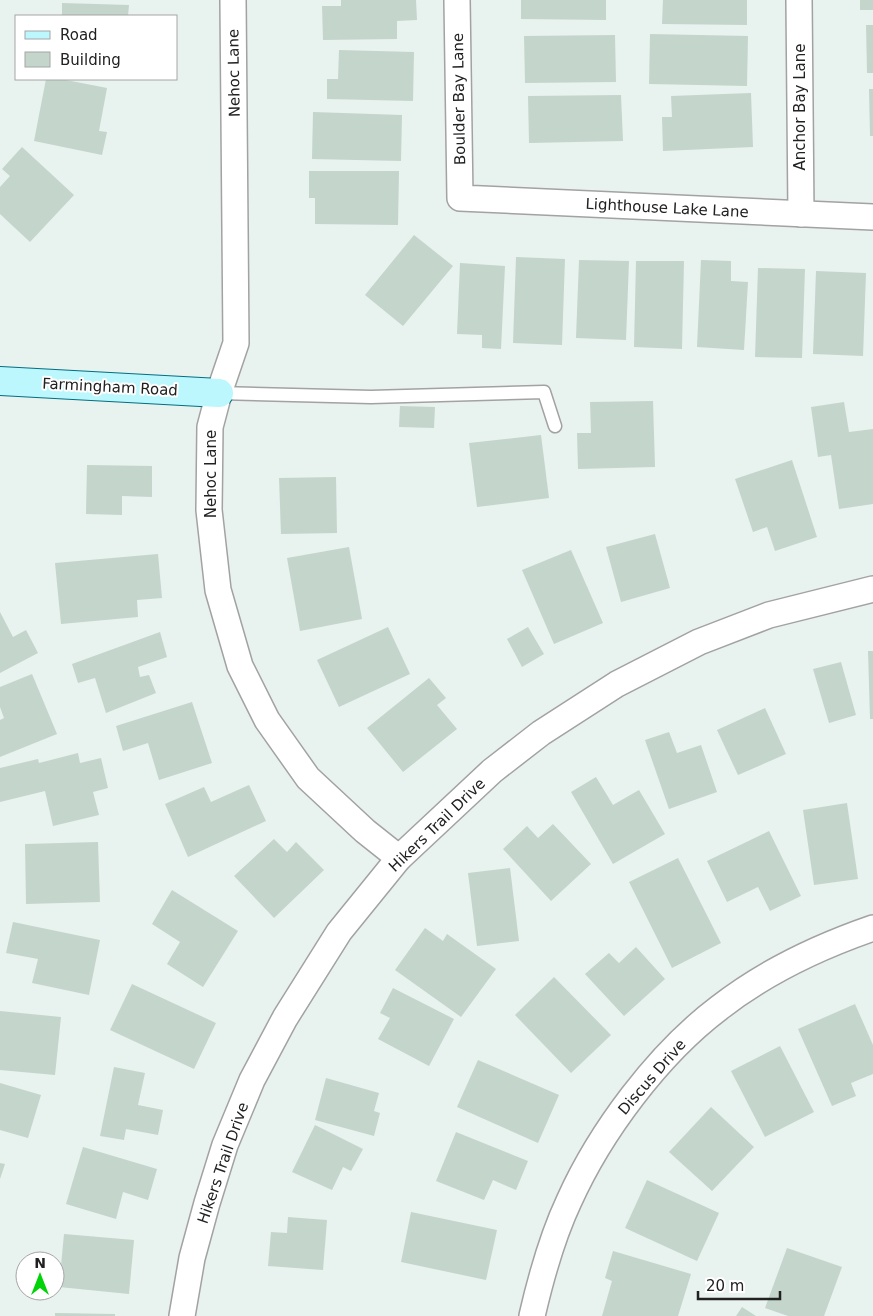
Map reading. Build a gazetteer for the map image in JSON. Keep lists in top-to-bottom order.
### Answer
{
  "streets": {
    "street": [
      "Nehoc Lane",
      "Boulder Bay Lane",
      "Anchor Bay Lane",
      "Lighthouse Lake Lane",
      "Farmingham Road",
      "Hikers Trail Drive",
      "Discus Drive"
    ]
  },
  "crossings": [
    ["Nehoc Lane", "Farmingham Road"],
    ["Nehoc Lane", "Hikers Trail Drive"],
    ["Boulder Bay Lane", "Lighthouse Lake Lane"],
    ["Anchor Bay Lane", "Lighthouse Lake Lane"]
  ],
  "legend": ["Road", "Building"],
  "scale_bar": "20 m",
  "north": "top"
}
